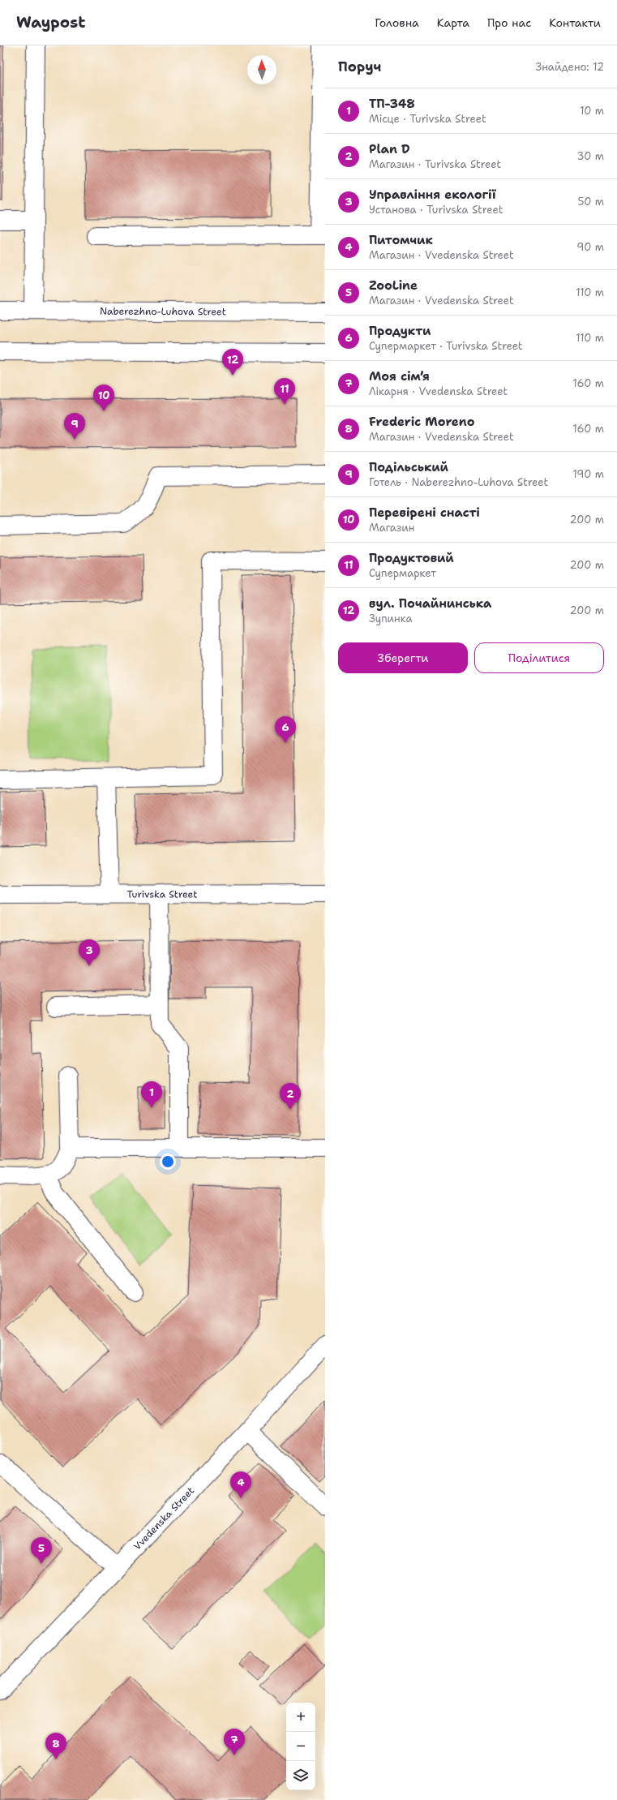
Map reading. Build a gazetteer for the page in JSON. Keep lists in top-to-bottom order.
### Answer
{
  "streets": {
    "street": ["Naberezhno-Luhova Street", "Turivska Street", "Vvedenska Street"]
  },
  "north": "top",
  "page": {
    "header": "Waypost",
    "nav": [
      "Головна",
      "Карта",
      "Про нас",
      "Контакти"
    ],
    "heading": ["Поруч", "Знайдено: 12"],
    "list": [
      {
        "mark": "1",
        "name": "ТП-348",
        "note": "Місце · Turivska Street",
        "value": "10 m"
      },
      {
        "mark": "2",
        "name": "Plan D",
        "note": "Магазин · Turivska Street",
        "value": "30 m"
      },
      {
        "mark": "3",
        "name": "Управління екології",
        "note": "Установа · Turivska Street",
        "value": "50 m"
      },
      {
        "mark": "4",
        "name": "Питомчик",
        "note": "Магазин · Vvedenska Street",
        "value": "90 m"
      },
      {
        "mark": "5",
        "name": "ZooLine",
        "note": "Магазин · Vvedenska Street",
        "value": "110 m"
      },
      {
        "mark": "6",
        "name": "Продукти",
        "note": "Супермаркет · Turivska Street",
        "value": "110 m"
      },
      {
        "mark": "7",
        "name": "Моя сім’я",
        "note": "Лікарня · Vvedenska Street",
        "value": "160 m"
      },
      {
        "mark": "8",
        "name": "Frederic Moreno",
        "note": "Магазин · Vvedenska Street",
        "value": "160 m"
      },
      {
        "mark": "9",
        "name": "Подільський",
        "note": "Готель · Naberezhno-Luhova Street",
        "value": "190 m"
      },
      {
        "mark": "10",
        "name": "Перевірені снасті",
        "note": "Магазин",
        "value": "200 m"
      },
      {
        "mark": "11",
        "name": "Продуктовий",
        "note": "Супермаркет",
        "value": "200 m"
      },
      {
        "mark": "12",
        "name": "вул. Почайнинська",
        "note": "Зупинка",
        "value": "200 m"
      }
    ],
    "pins": [
      "12",
      "11",
      "10",
      "9",
      "6",
      "3",
      "1",
      "2",
      "4",
      "5",
      "7",
      "8"
    ],
    "buttons": ["Зберегти", "Поділитися"],
    "map_buttons": ["+", "−"]
  }
}
